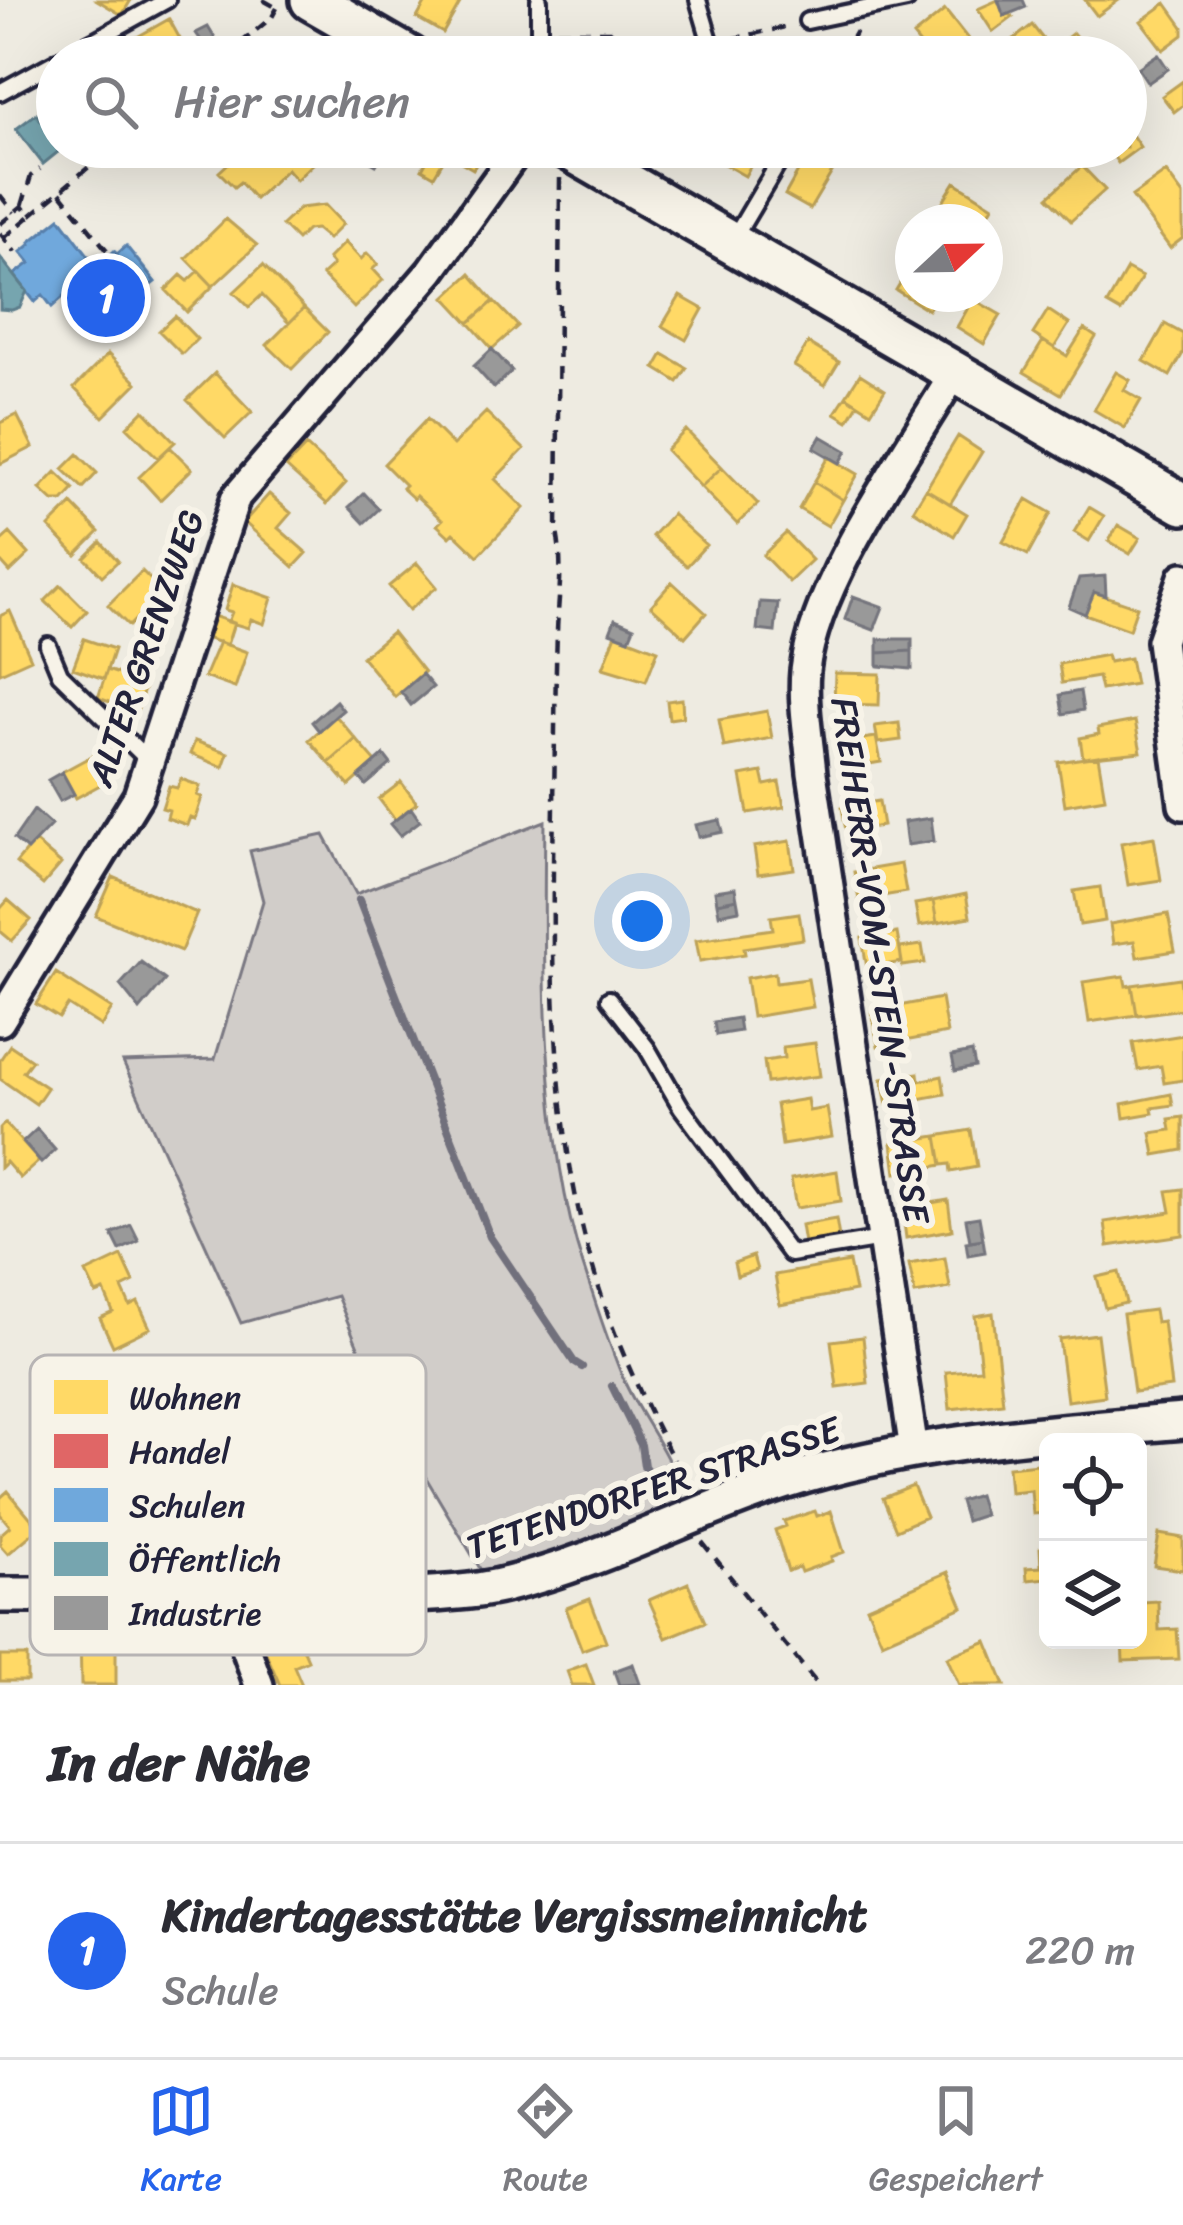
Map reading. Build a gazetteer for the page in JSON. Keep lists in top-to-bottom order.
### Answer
{
  "streets": {
    "street": ["ALTER GRENZWEG", "FREIHERR-VOM-STEIN-STRASSE", "TETENDORFER STRASSE"]
  },
  "crossings": [
    ["FREIHERR-VOM-STEIN-STRASSE", "TETENDORFER STRASSE"]
  ],
  "legend": [
    "Wohnen",
    "Handel",
    "Schulen",
    "Öffentlich",
    "Industrie"
  ],
  "north": "right",
  "page": {
    "search": "Hier suchen",
    "pins": "1",
    "heading": "In der Nähe",
    "list": [
      {
        "mark": "1",
        "name": "Kindertagesstätte Vergissmeinnicht",
        "note": "Schule",
        "value": "220 m"
      }
    ],
    "nav": ["Karte", "Route", "Gespeichert"]
  }
}
